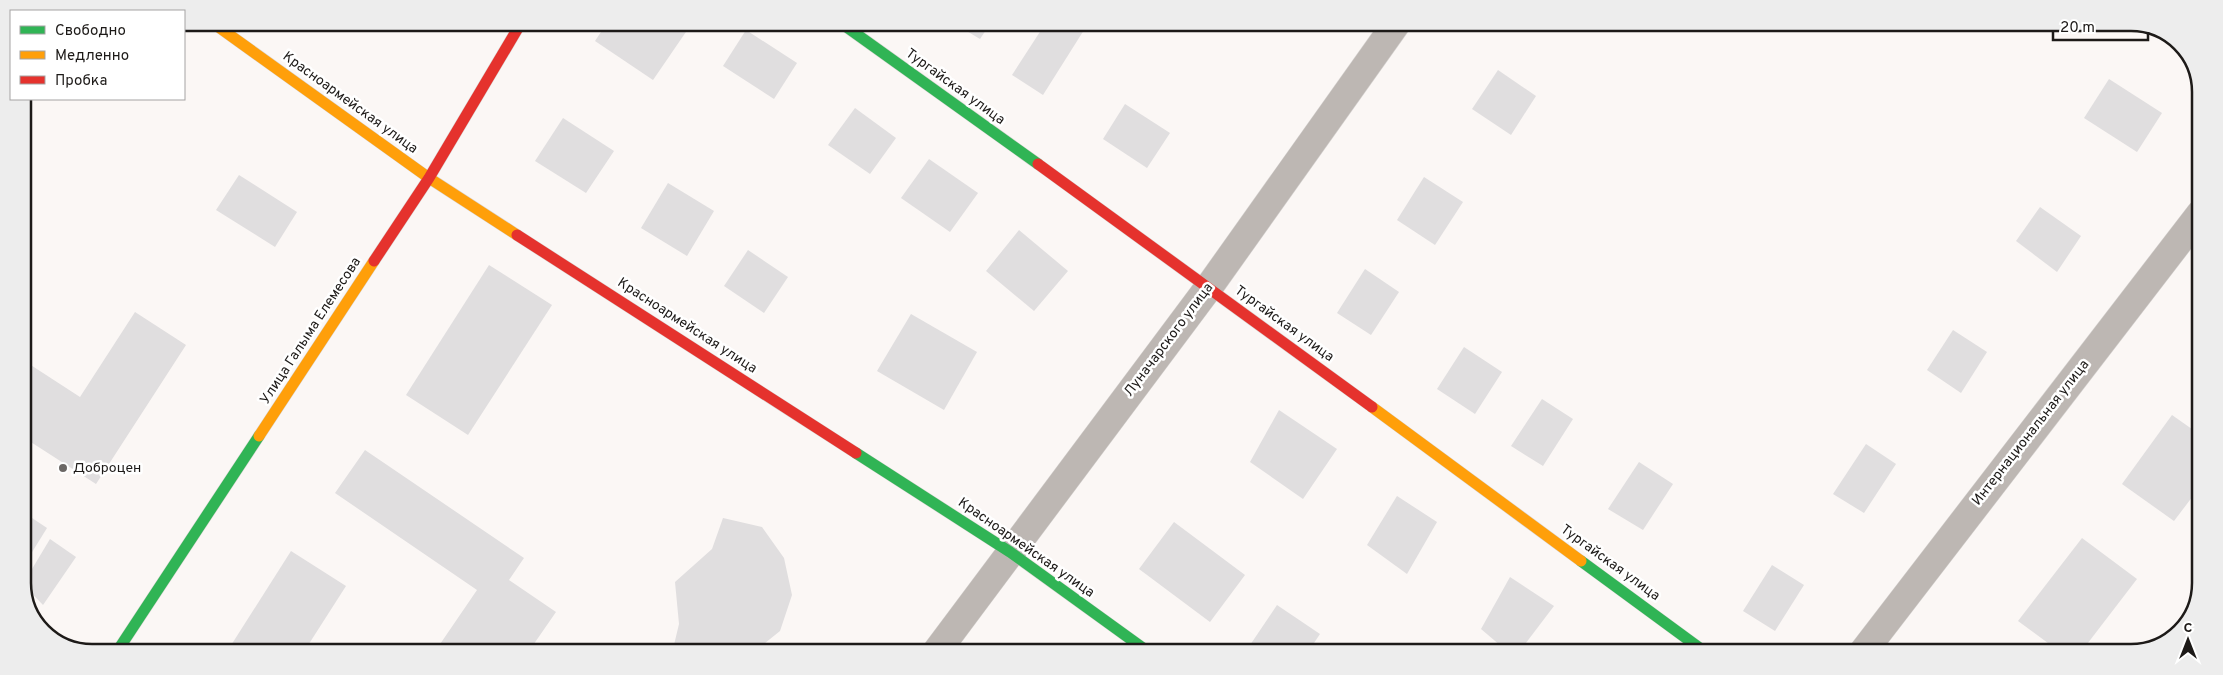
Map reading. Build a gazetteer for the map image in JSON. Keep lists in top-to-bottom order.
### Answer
{
  "streets": {
    "street": [
      "Тургайская улица",
      "Красноармейская улица",
      "Улица Галыма Елемесова",
      "Луначарского улица",
      "Интернациональная улица"
    ]
  },
  "crossings": [
    ["Тургайская улица", "Луначарского улица"],
    ["Красноармейская улица", "Улица Галыма Елемесова"],
    ["Красноармейская улица", "Луначарского улица"]
  ],
  "places": ["Доброцен"],
  "legend": ["Свободно", "Медленно", "Пробка"],
  "scale_bar": "20 m",
  "north": "top"
}
